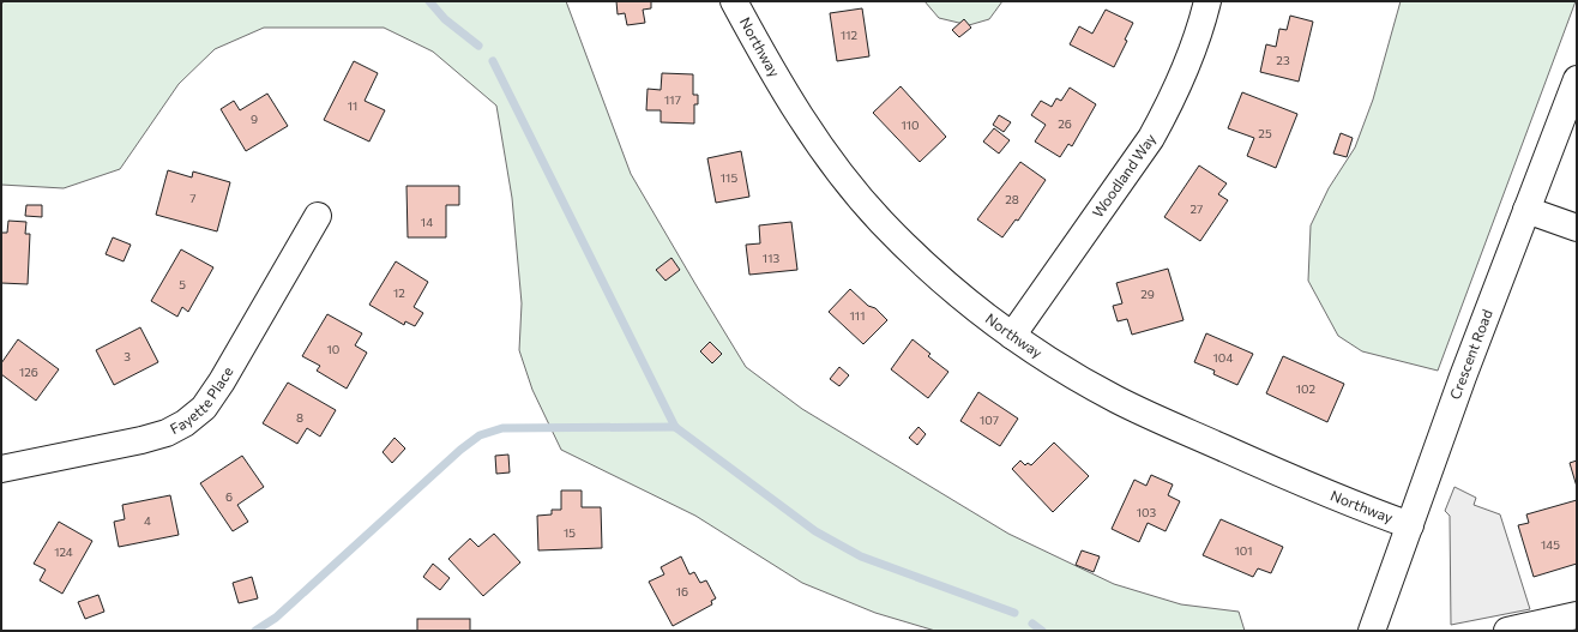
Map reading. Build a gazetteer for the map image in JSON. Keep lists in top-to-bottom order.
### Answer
{
  "streets": {
    "street": [
      "Northway",
      "Woodland Way",
      "Crescent Road",
      "Fayette Place"
    ]
  },
  "crossings": [
    ["Northway", "Woodland Way"],
    ["Northway", "Crescent Road"]
  ],
  "house_numbers": [
    "112",
    "23",
    "117",
    "11",
    "9",
    "26",
    "110",
    "25",
    "115",
    "7",
    "28",
    "27",
    "14",
    "113",
    "5",
    "12",
    "29",
    "111",
    "10",
    "3",
    "104",
    "126",
    "102",
    "8",
    "107",
    "6",
    "103",
    "4",
    "15",
    "145",
    "101",
    "124",
    "16"
  ]
}
